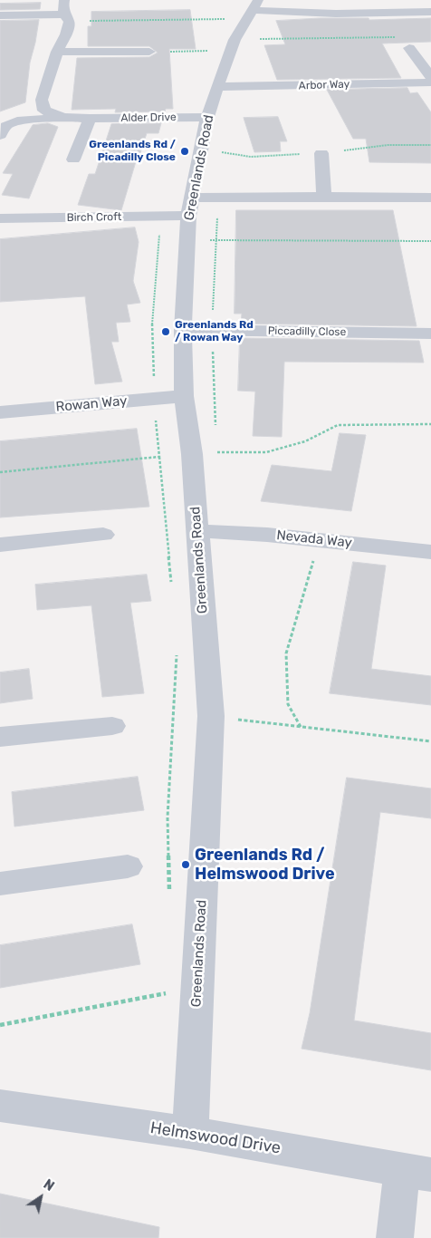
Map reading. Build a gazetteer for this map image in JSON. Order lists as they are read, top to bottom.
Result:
{
  "streets": {
    "street": [
      "Arbor Way",
      "Alder Drive",
      "Greenlands Road",
      "Birch Croft",
      "Piccadilly Close",
      "Rowan Way",
      "Nevada Way",
      "Helmswood Drive"
    ]
  },
  "crossings": [
    ["Arbor Way", "Greenlands Road"],
    ["Alder Drive", "Greenlands Road"],
    ["Greenlands Road", "Birch Croft"],
    ["Greenlands Road", "Piccadilly Close"],
    ["Greenlands Road", "Rowan Way"],
    ["Greenlands Road", "Nevada Way"],
    ["Greenlands Road", "Helmswood Drive"]
  ],
  "places": ["Greenlands Rd / Picadilly Close", "Greenlands Rd / Rowan Way", "Greenlands Rd / Helmswood Drive"],
  "north": "top right"
}
